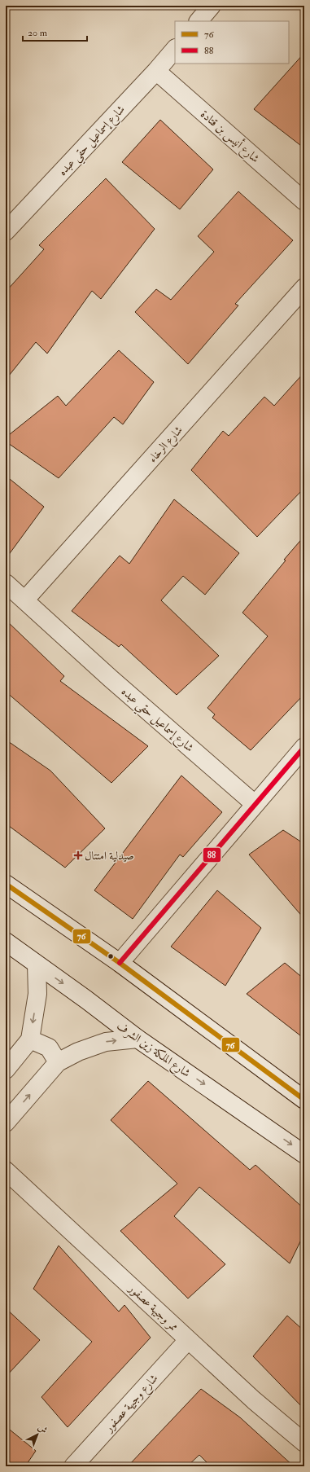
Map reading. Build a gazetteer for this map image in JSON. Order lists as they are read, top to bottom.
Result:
{
  "streets": {
    "street": [
      "شارع أنيس بن قتادة",
      "شارع إسماعيل حقي عبده",
      "شارع الرخاء",
      "شارع الملكة زين الشرف",
      "ممر وجيهة عصفور",
      "شارع وجيهة عصفور"
    ]
  },
  "crossings": [
    ["شارع أنيس بن قتادة", "شارع إسماعيل حقي عبده"],
    ["شارع إسماعيل حقي عبده", "شارع الرخاء"],
    ["ممر وجيهة عصفور", "شارع وجيهة عصفور"]
  ],
  "places": {
    "health": ["صيدلية امتتال"]
  },
  "lines": ["transit line 88", "transit line 76"],
  "legend": ["76", "88"],
  "scale_bar": "20 m",
  "north": "top right"
}
